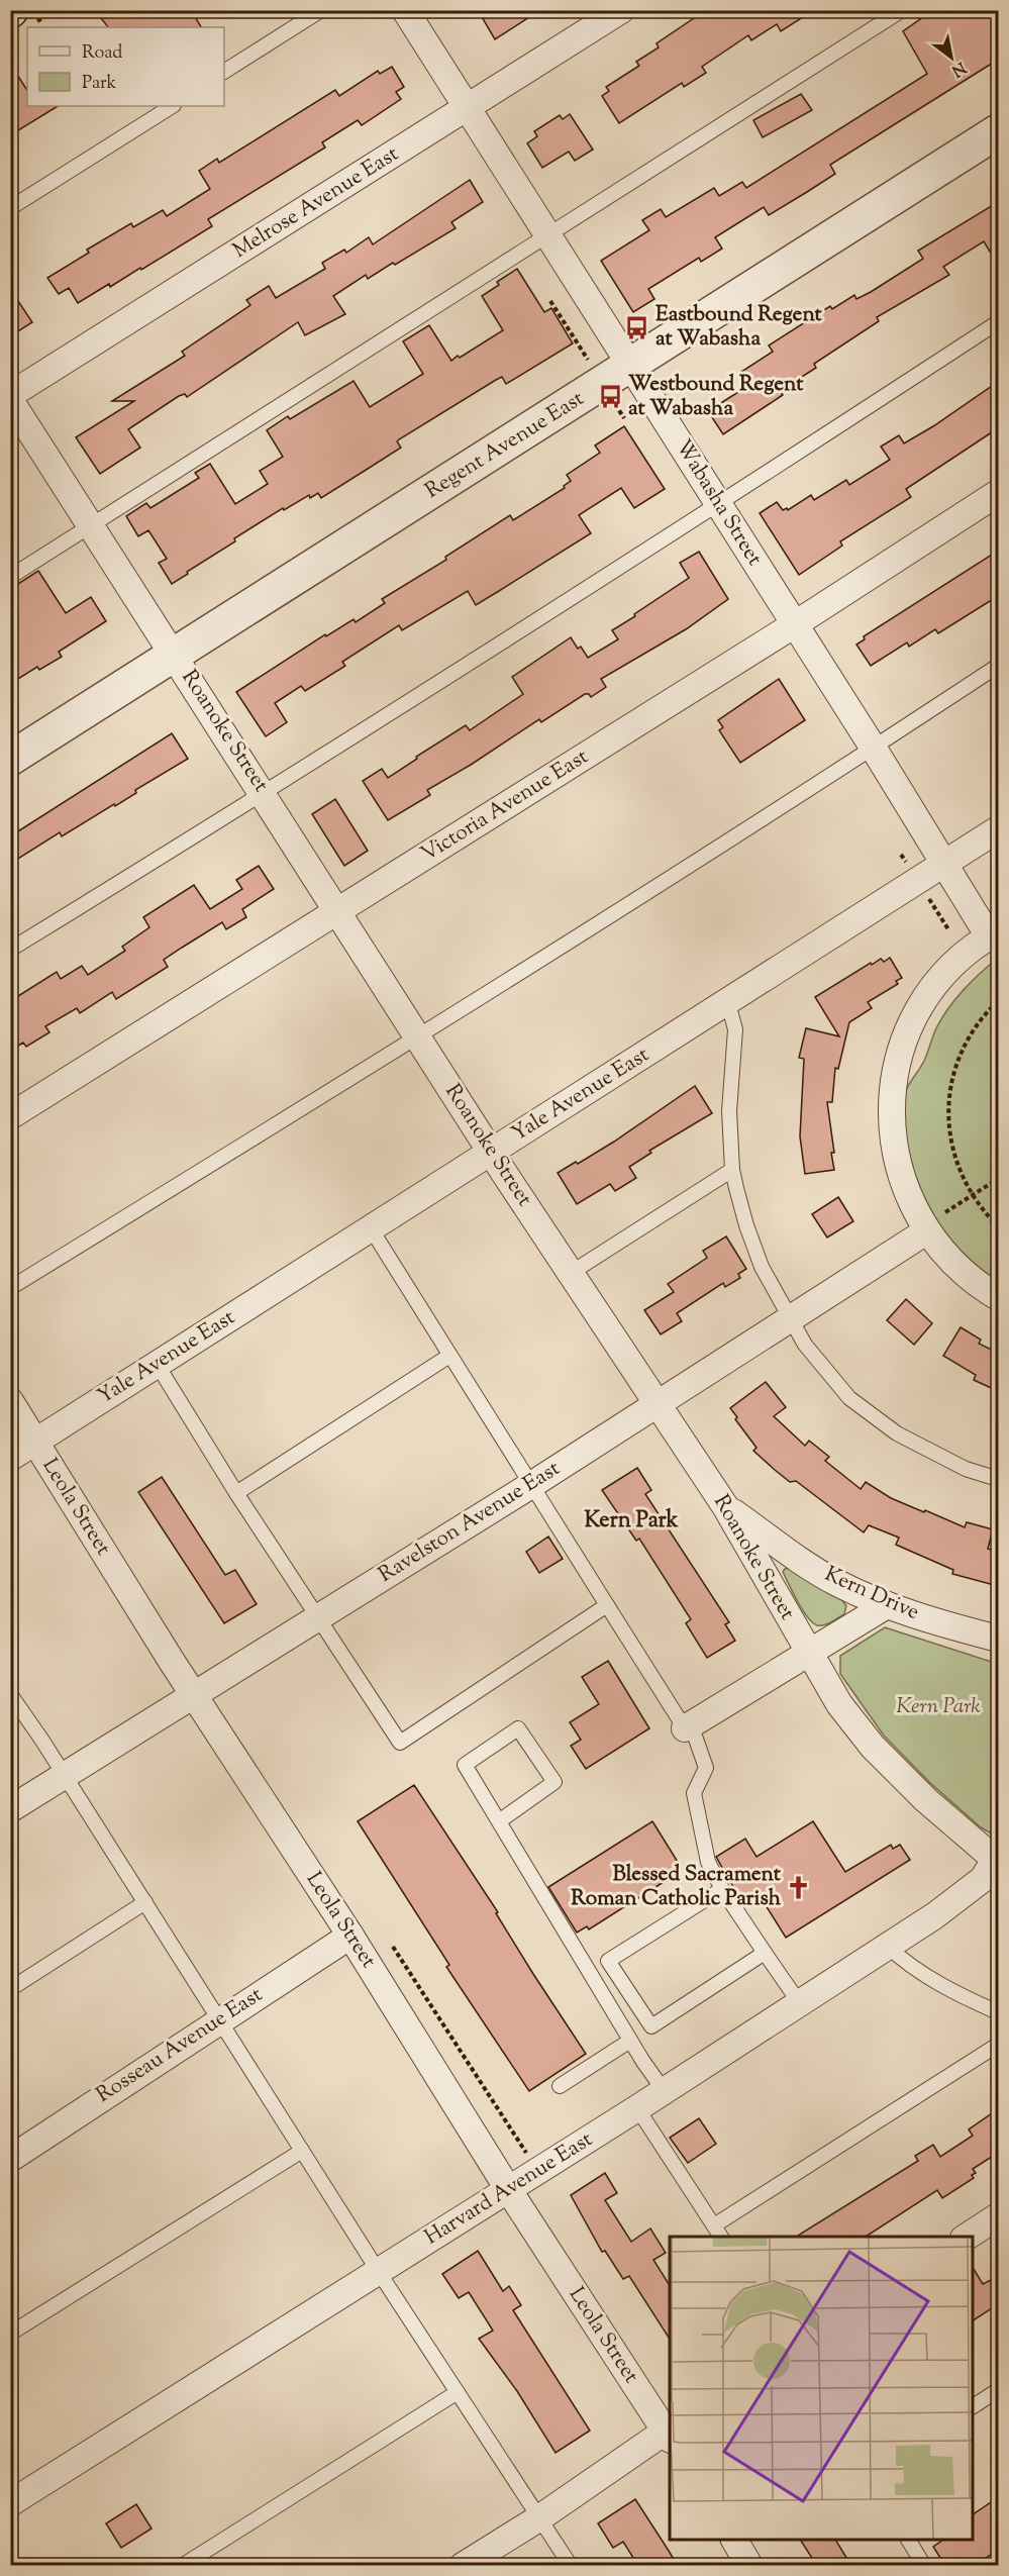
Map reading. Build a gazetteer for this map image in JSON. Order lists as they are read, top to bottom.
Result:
{
  "streets": {
    "street": [
      "Melrose Avenue East",
      "Regent Avenue East",
      "Wabasha Street",
      "Roanoke Street",
      "Victoria Avenue East",
      "Yale Avenue East",
      "Leola Street",
      "Ravelston Avenue East",
      "Kern Drive",
      "Rosseau Avenue East",
      "Harvard Avenue East"
    ]
  },
  "crossings": [
    ["Melrose Avenue East", "Wabasha Street"],
    ["Melrose Avenue East", "Roanoke Street"],
    ["Regent Avenue East", "Wabasha Street"],
    ["Regent Avenue East", "Roanoke Street"],
    ["Wabasha Street", "Victoria Avenue East"],
    ["Wabasha Street", "Yale Avenue East"],
    ["Roanoke Street", "Victoria Avenue East"],
    ["Roanoke Street", "Yale Avenue East"],
    ["Roanoke Street", "Ravelston Avenue East"],
    ["Roanoke Street", "Kern Drive"],
    ["Roanoke Street", "Harvard Avenue East"],
    ["Yale Avenue East", "Leola Street"],
    ["Leola Street", "Ravelston Avenue East"],
    ["Leola Street", "Rosseau Avenue East"],
    ["Leola Street", "Harvard Avenue East"]
  ],
  "districts": ["Kern Park"],
  "parks": ["Kern Park"],
  "places": {
    "bus stop": ["Eastbound Regent at Wabasha", "Westbound Regent at Wabasha"],
    "church": ["Blessed Sacrament Roman Catholic Parish"]
  },
  "legend": ["Road", "Park"],
  "north": "bottom right"
}
